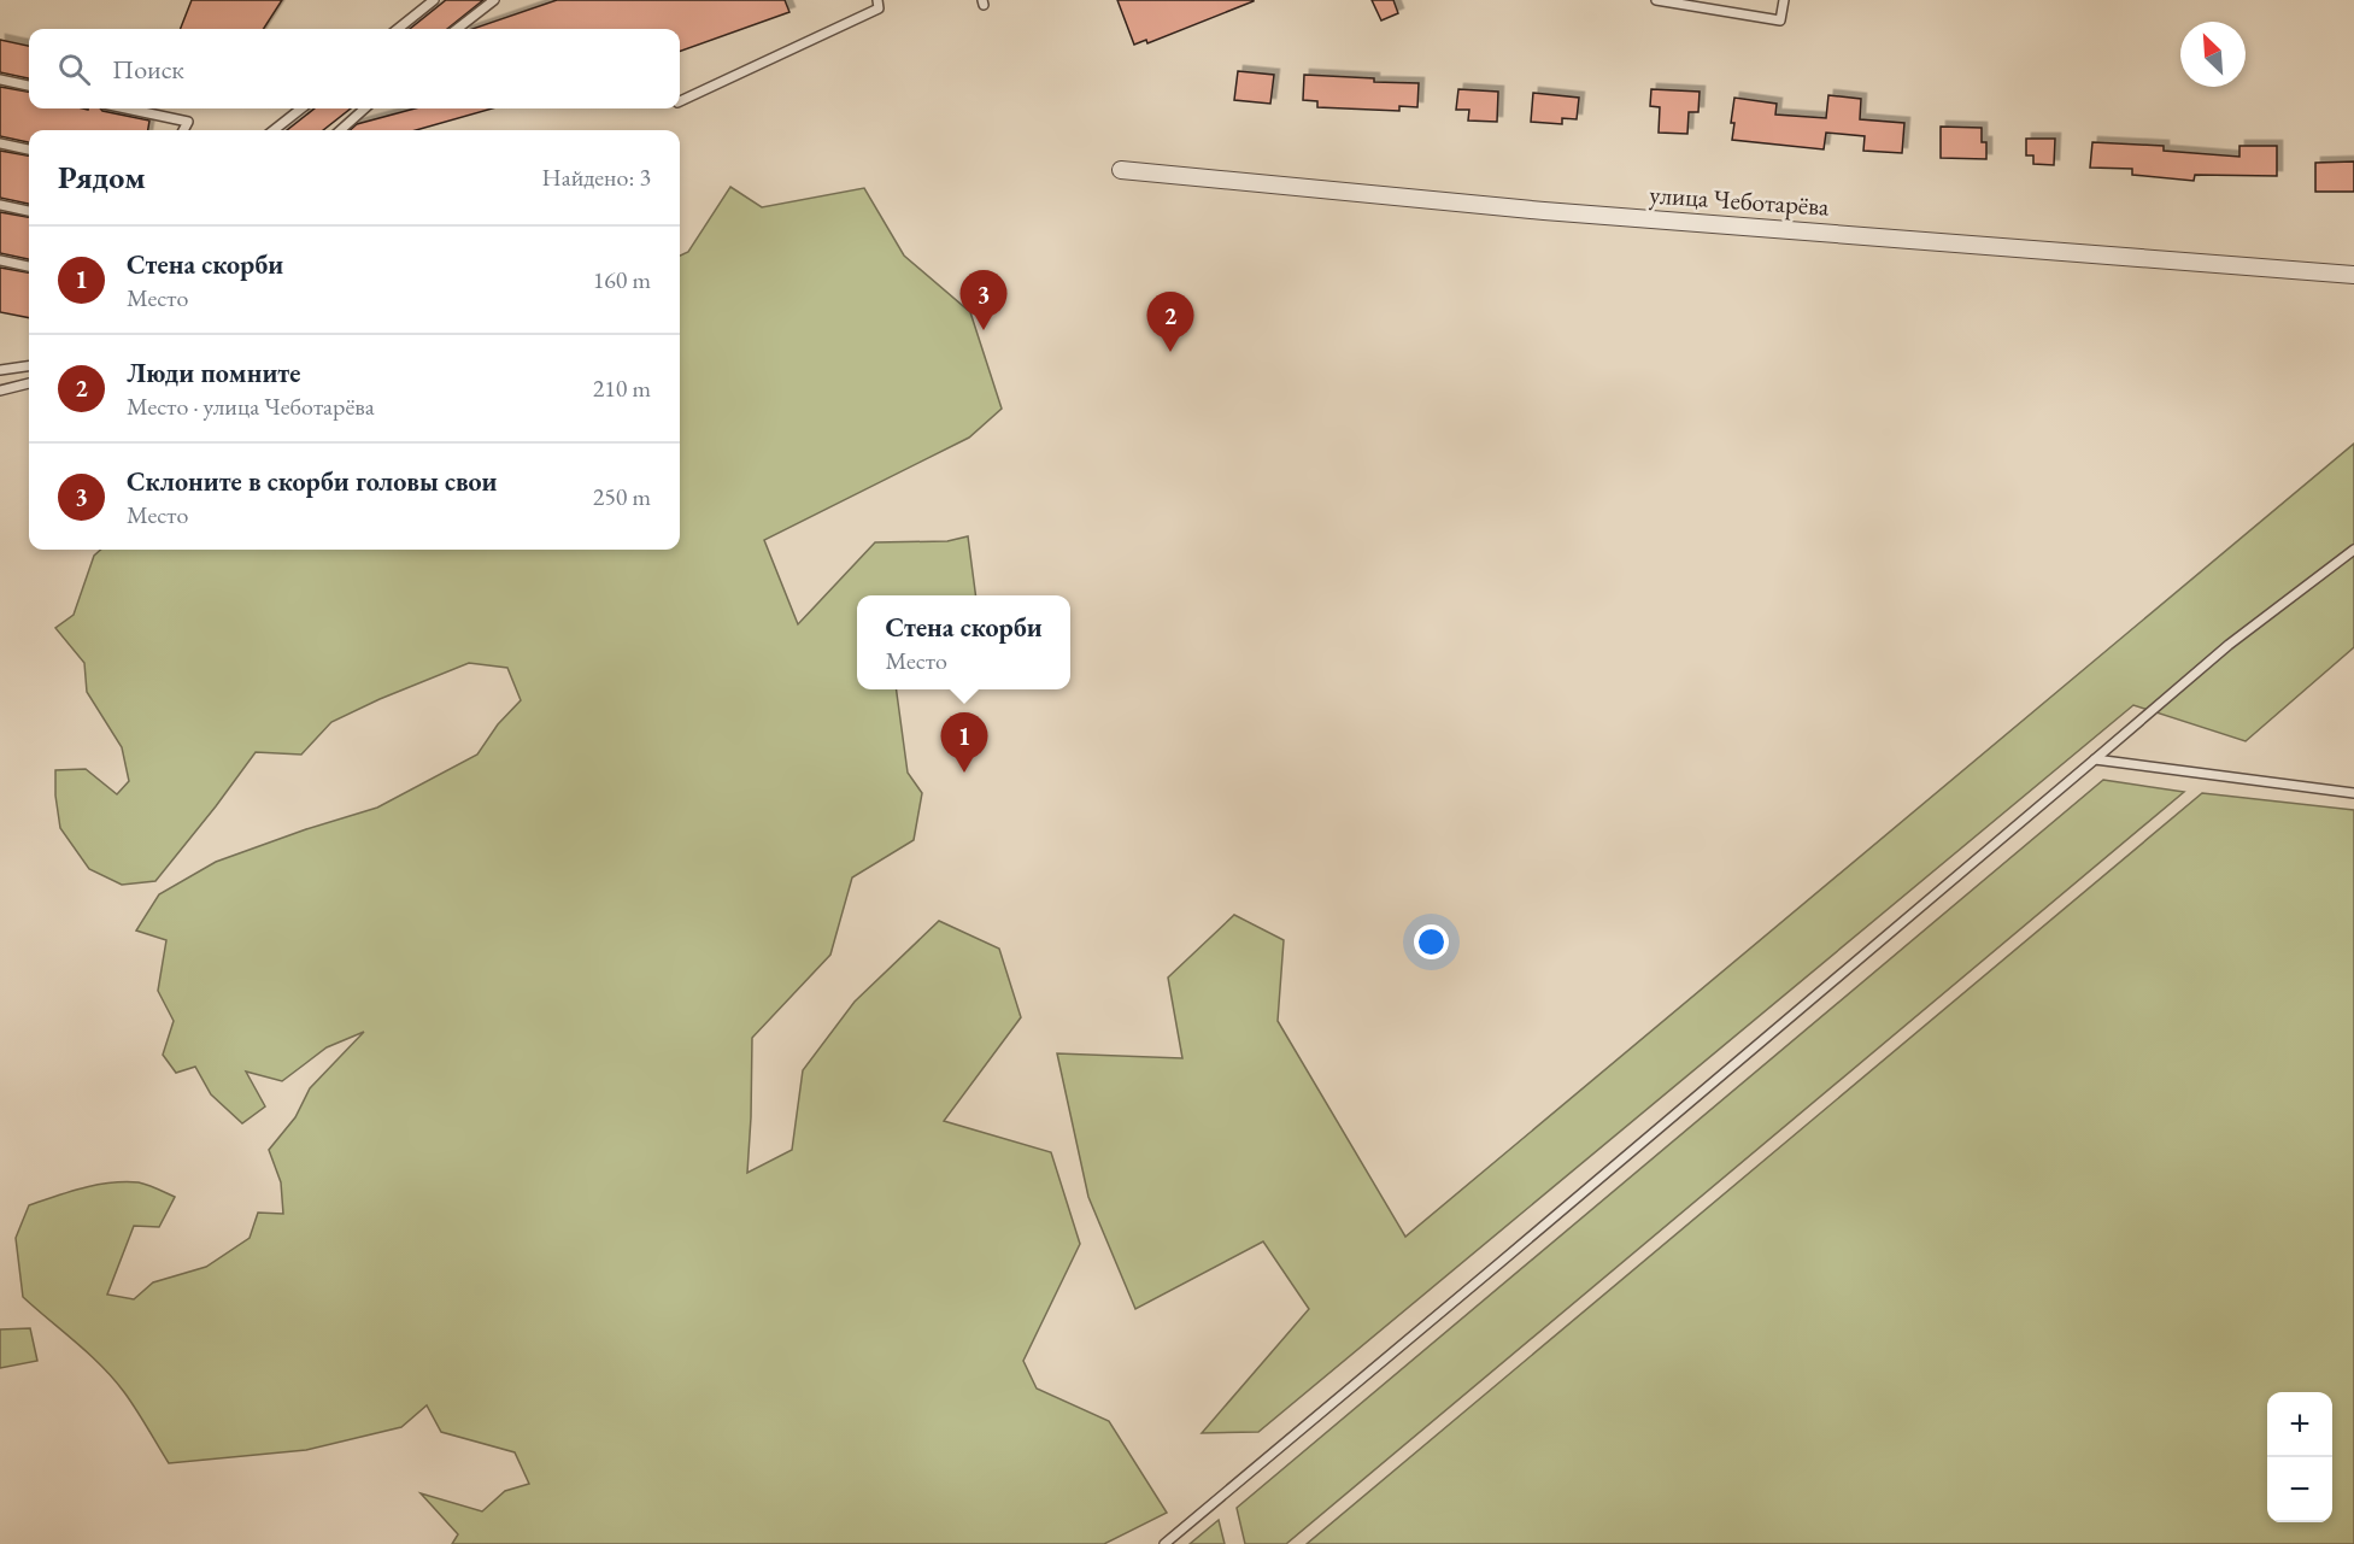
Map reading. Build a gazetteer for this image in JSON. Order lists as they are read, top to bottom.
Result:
{
  "streets": {
    "street": ["улица Чеботарёва"]
  },
  "north": "top left",
  "page": {
    "search": "Поиск",
    "heading": ["Рядом", "Найдено: 3"],
    "list": [
      {
        "mark": "1",
        "name": "Стена скорби",
        "note": "Место",
        "value": "160 m"
      },
      {
        "mark": "2",
        "name": "Люди помните",
        "note": "Место · улица Чеботарёва",
        "value": "210 m"
      },
      {
        "mark": "3",
        "name": "Склоните в скорби головы свои",
        "note": "Место",
        "value": "250 m"
      }
    ],
    "pins": ["3", "2", "1"],
    "popup": ["Стена скорби", "Место"],
    "map_buttons": ["+", "−"]
  }
}
